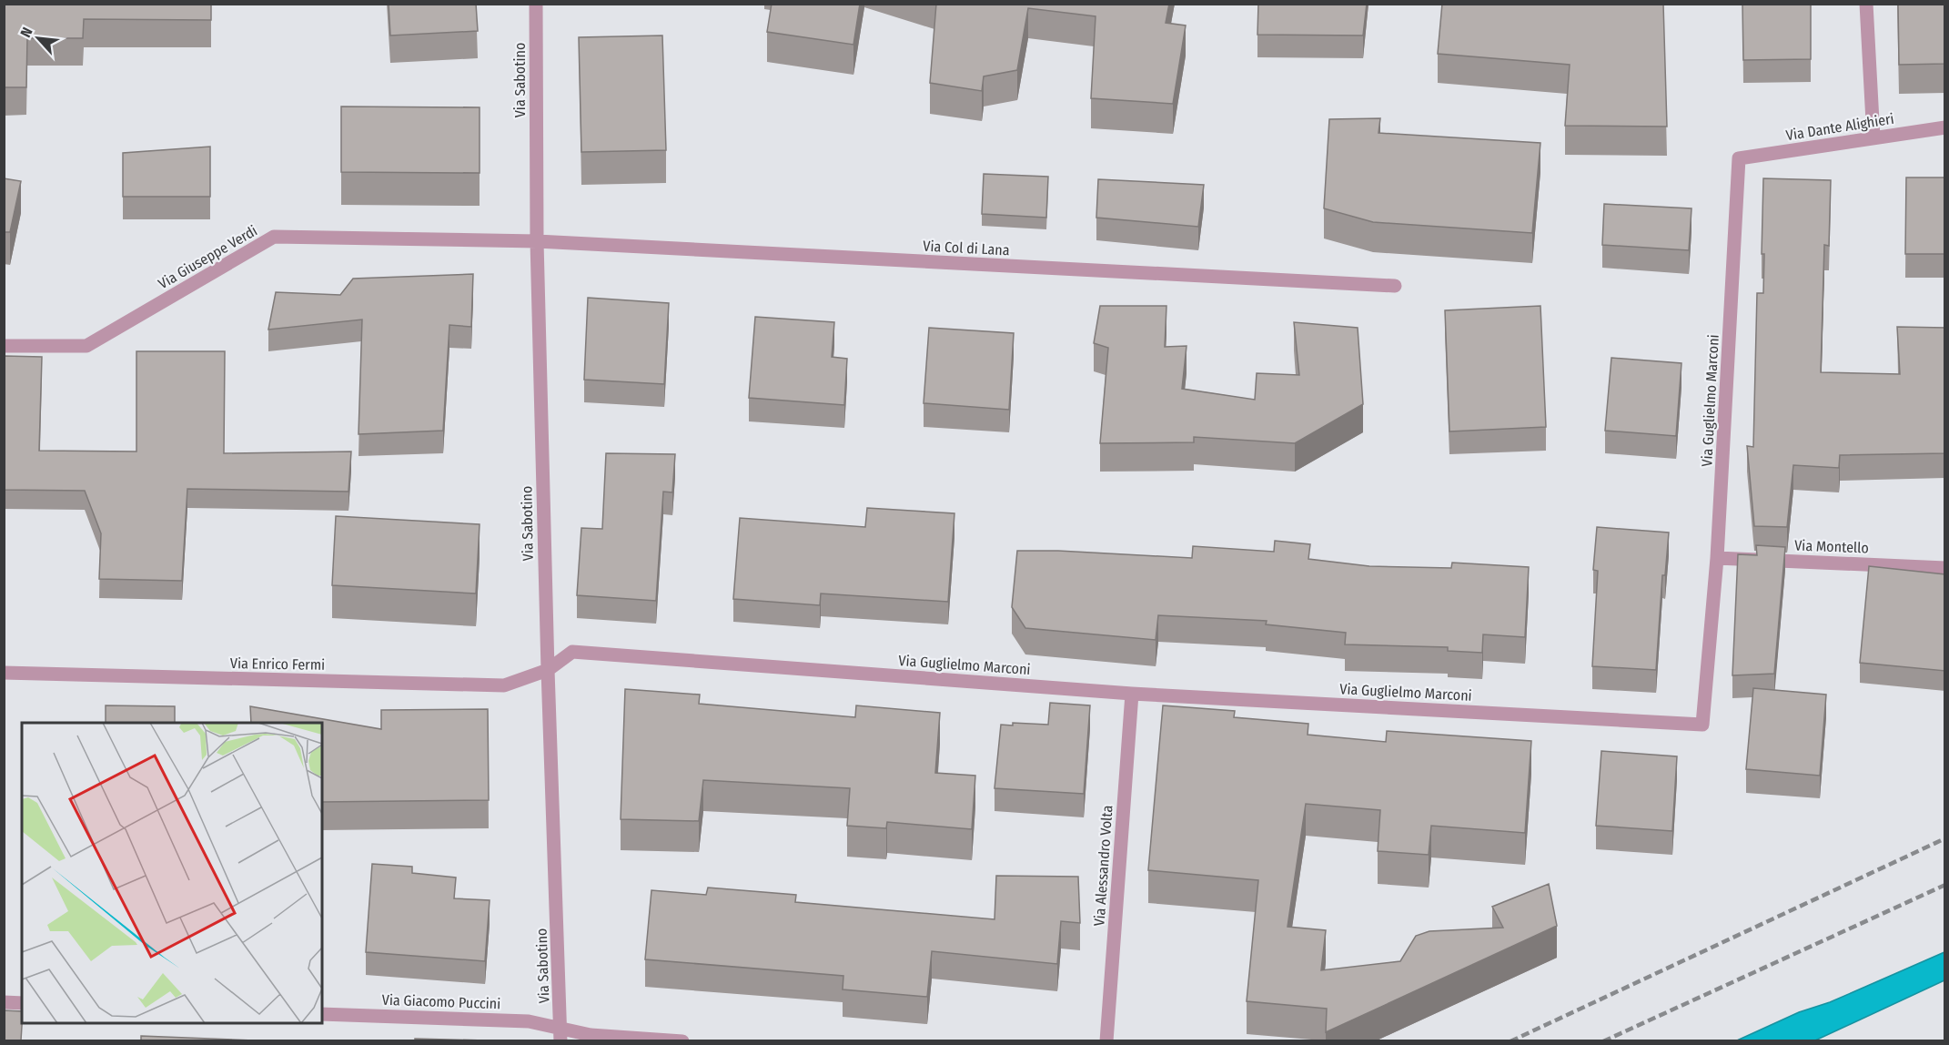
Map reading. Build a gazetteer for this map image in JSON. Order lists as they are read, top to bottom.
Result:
{
  "streets": {
    "street": [
      "Via Sabotino",
      "Via Dante Alighieri",
      "Via Col di Lana",
      "Via Giuseppe Verdi",
      "Via Guglielmo Marconi",
      "Via Montello",
      "Via Enrico Fermi",
      "Via Alessandro Volta",
      "Via Giacomo Puccini"
    ]
  },
  "crossings": [
    ["Via Sabotino", "Via Col di Lana"],
    ["Via Sabotino", "Via Giuseppe Verdi"],
    ["Via Sabotino", "Via Guglielmo Marconi"],
    ["Via Sabotino", "Via Enrico Fermi"],
    ["Via Sabotino", "Via Giacomo Puccini"],
    ["Via Dante Alighieri", "Via Guglielmo Marconi"],
    ["Via Col di Lana", "Via Giuseppe Verdi"],
    ["Via Guglielmo Marconi", "Via Montello"],
    ["Via Guglielmo Marconi", "Via Enrico Fermi"],
    ["Via Guglielmo Marconi", "Via Alessandro Volta"]
  ],
  "north": "top left"
}
